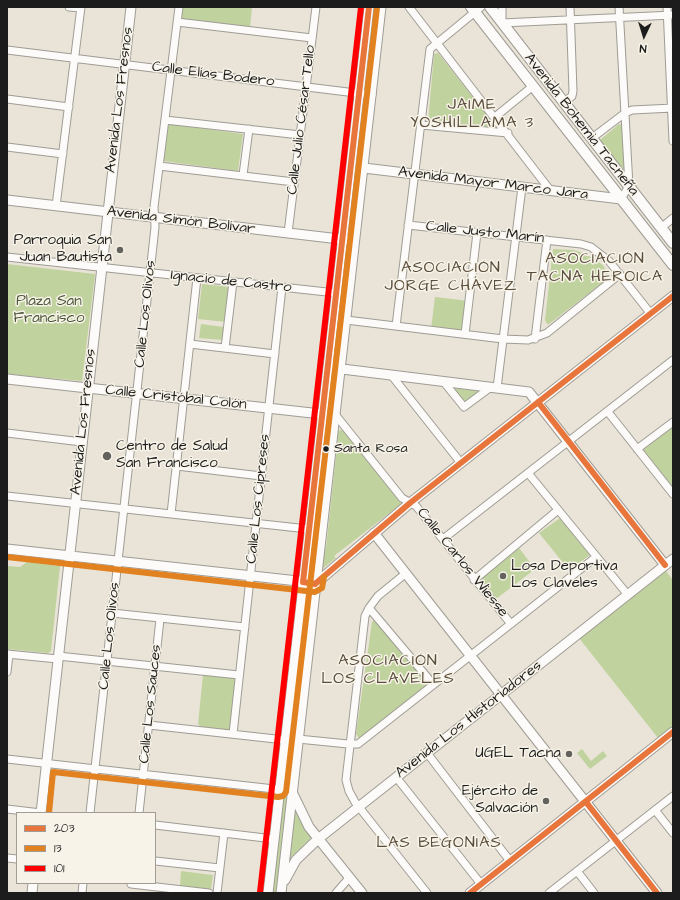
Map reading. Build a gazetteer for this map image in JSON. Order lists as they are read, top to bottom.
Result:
{
  "streets": {
    "main road": ["Avenida Bohemia Tacneña"],
    "street": [
      "Calle Elías Bodero",
      "Avenida Los Fresnos",
      "Calle Julio César Tello",
      "Avenida Mayor Marco Jara",
      "Avenida Simón Bolívar",
      "Calle Justo Marín",
      "Ignacio de Castro",
      "Calle Los Olivos",
      "Calle Cristóbal Colón",
      "Calle Los Cipreses",
      "Calle Carlos Wiesse",
      "Calle Los Sauces",
      "Avenida Los Historiadores"
    ]
  },
  "crossings": [
    ["Calle Elías Bodero", "Avenida Los Fresnos"],
    ["Calle Elías Bodero", "Calle Julio César Tello"],
    ["Calle Elías Bodero", "Calle Los Olivos"],
    ["Avenida Los Fresnos", "Avenida Simón Bolívar"],
    ["Avenida Los Fresnos", "Ignacio de Castro"],
    ["Avenida Los Fresnos", "Calle Cristóbal Colón"],
    ["Calle Julio César Tello", "Avenida Simón Bolívar"],
    ["Avenida Bohemia Tacneña", "Avenida Mayor Marco Jara"],
    ["Avenida Simón Bolívar", "Calle Los Olivos"],
    ["Ignacio de Castro", "Calle Los Olivos"],
    ["Ignacio de Castro", "Calle Los Cipreses"],
    ["Calle Los Olivos", "Calle Cristóbal Colón"],
    ["Calle Cristóbal Colón", "Calle Los Cipreses"]
  ],
  "districts": [
    "JAIME YOSHILLAMA 3",
    "ASOCIACIÓN TACNA HEROICA",
    "ASOCIACIÓN JORGE CHÁVEZ",
    "ASOCIACIÓN LOS CLAVELES",
    "LAS BEGONIAS"
  ],
  "parks": ["Plaza San Francisco"],
  "places": [
    "Parroquia San Juan Bautista",
    "Santa Rosa",
    "Centro de Salud San Francisco",
    "Losa Deportiva Los Claveles",
    "UGEL Tacna",
    "Ejército de Salvación"
  ],
  "lines": ["transit line 203", "transit line 101", "transit line 13"],
  "legend": ["203", "13", "101"],
  "north": "bottom"
}
